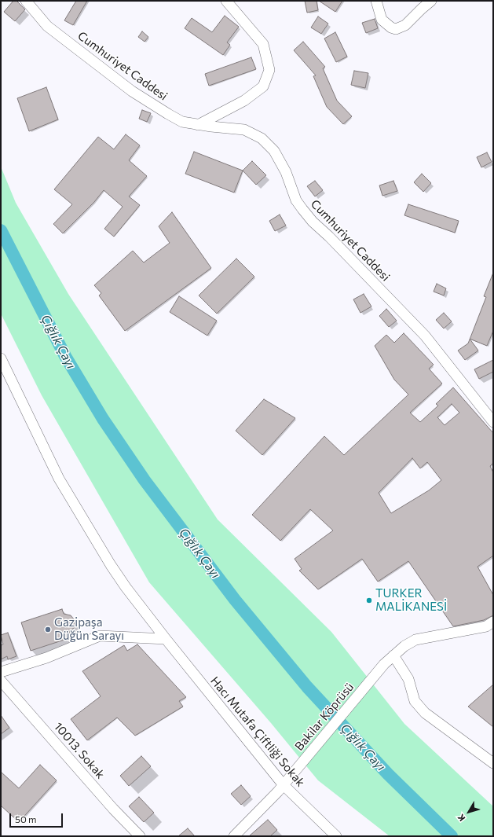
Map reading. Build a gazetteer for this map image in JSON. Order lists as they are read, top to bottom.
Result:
{
  "streets": {
    "street": [
      "Cumhuriyet Caddesi",
      "Bakilar Köprüsü",
      "Hacı Mutafa Çiftliği Sokak",
      "10013. Sokak"
    ]
  },
  "crossings": [
    ["Bakilar Köprüsü", "Hacı Mutafa Çiftliği Sokak"]
  ],
  "water": ["Çığlık Çayı"],
  "places": ["TURKER MALİKANESİ", "Gazipaşa Düğün Sarayı"],
  "scale_bar": "50 m",
  "north": "bottom left"
}
